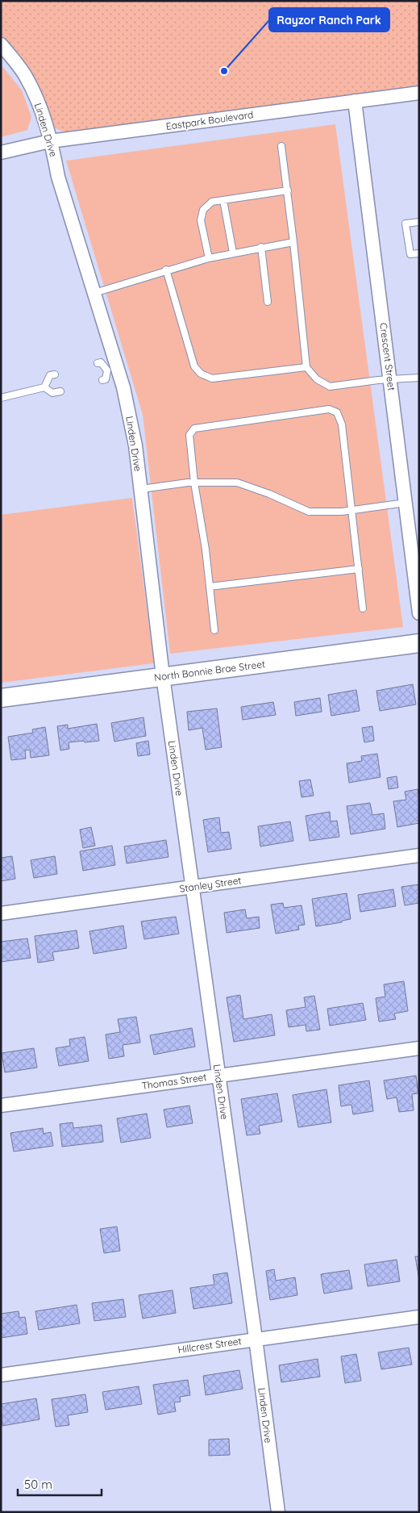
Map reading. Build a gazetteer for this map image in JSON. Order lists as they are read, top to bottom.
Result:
{
  "streets": {
    "main road": ["North Bonnie Brae Street"],
    "street": [
      "Eastpark Boulevard",
      "Linden Drive",
      "Crescent Street",
      "Stanley Street",
      "Thomas Street",
      "Hillcrest Street"
    ]
  },
  "crossings": [
    ["Eastpark Boulevard", "Linden Drive"],
    ["Eastpark Boulevard", "Crescent Street"],
    ["Linden Drive", "North Bonnie Brae Street"],
    ["Linden Drive", "Stanley Street"],
    ["Linden Drive", "Thomas Street"],
    ["Linden Drive", "Hillcrest Street"]
  ],
  "places": ["Rayzor Ranch Park"],
  "scale_bar": "50 m"
}
